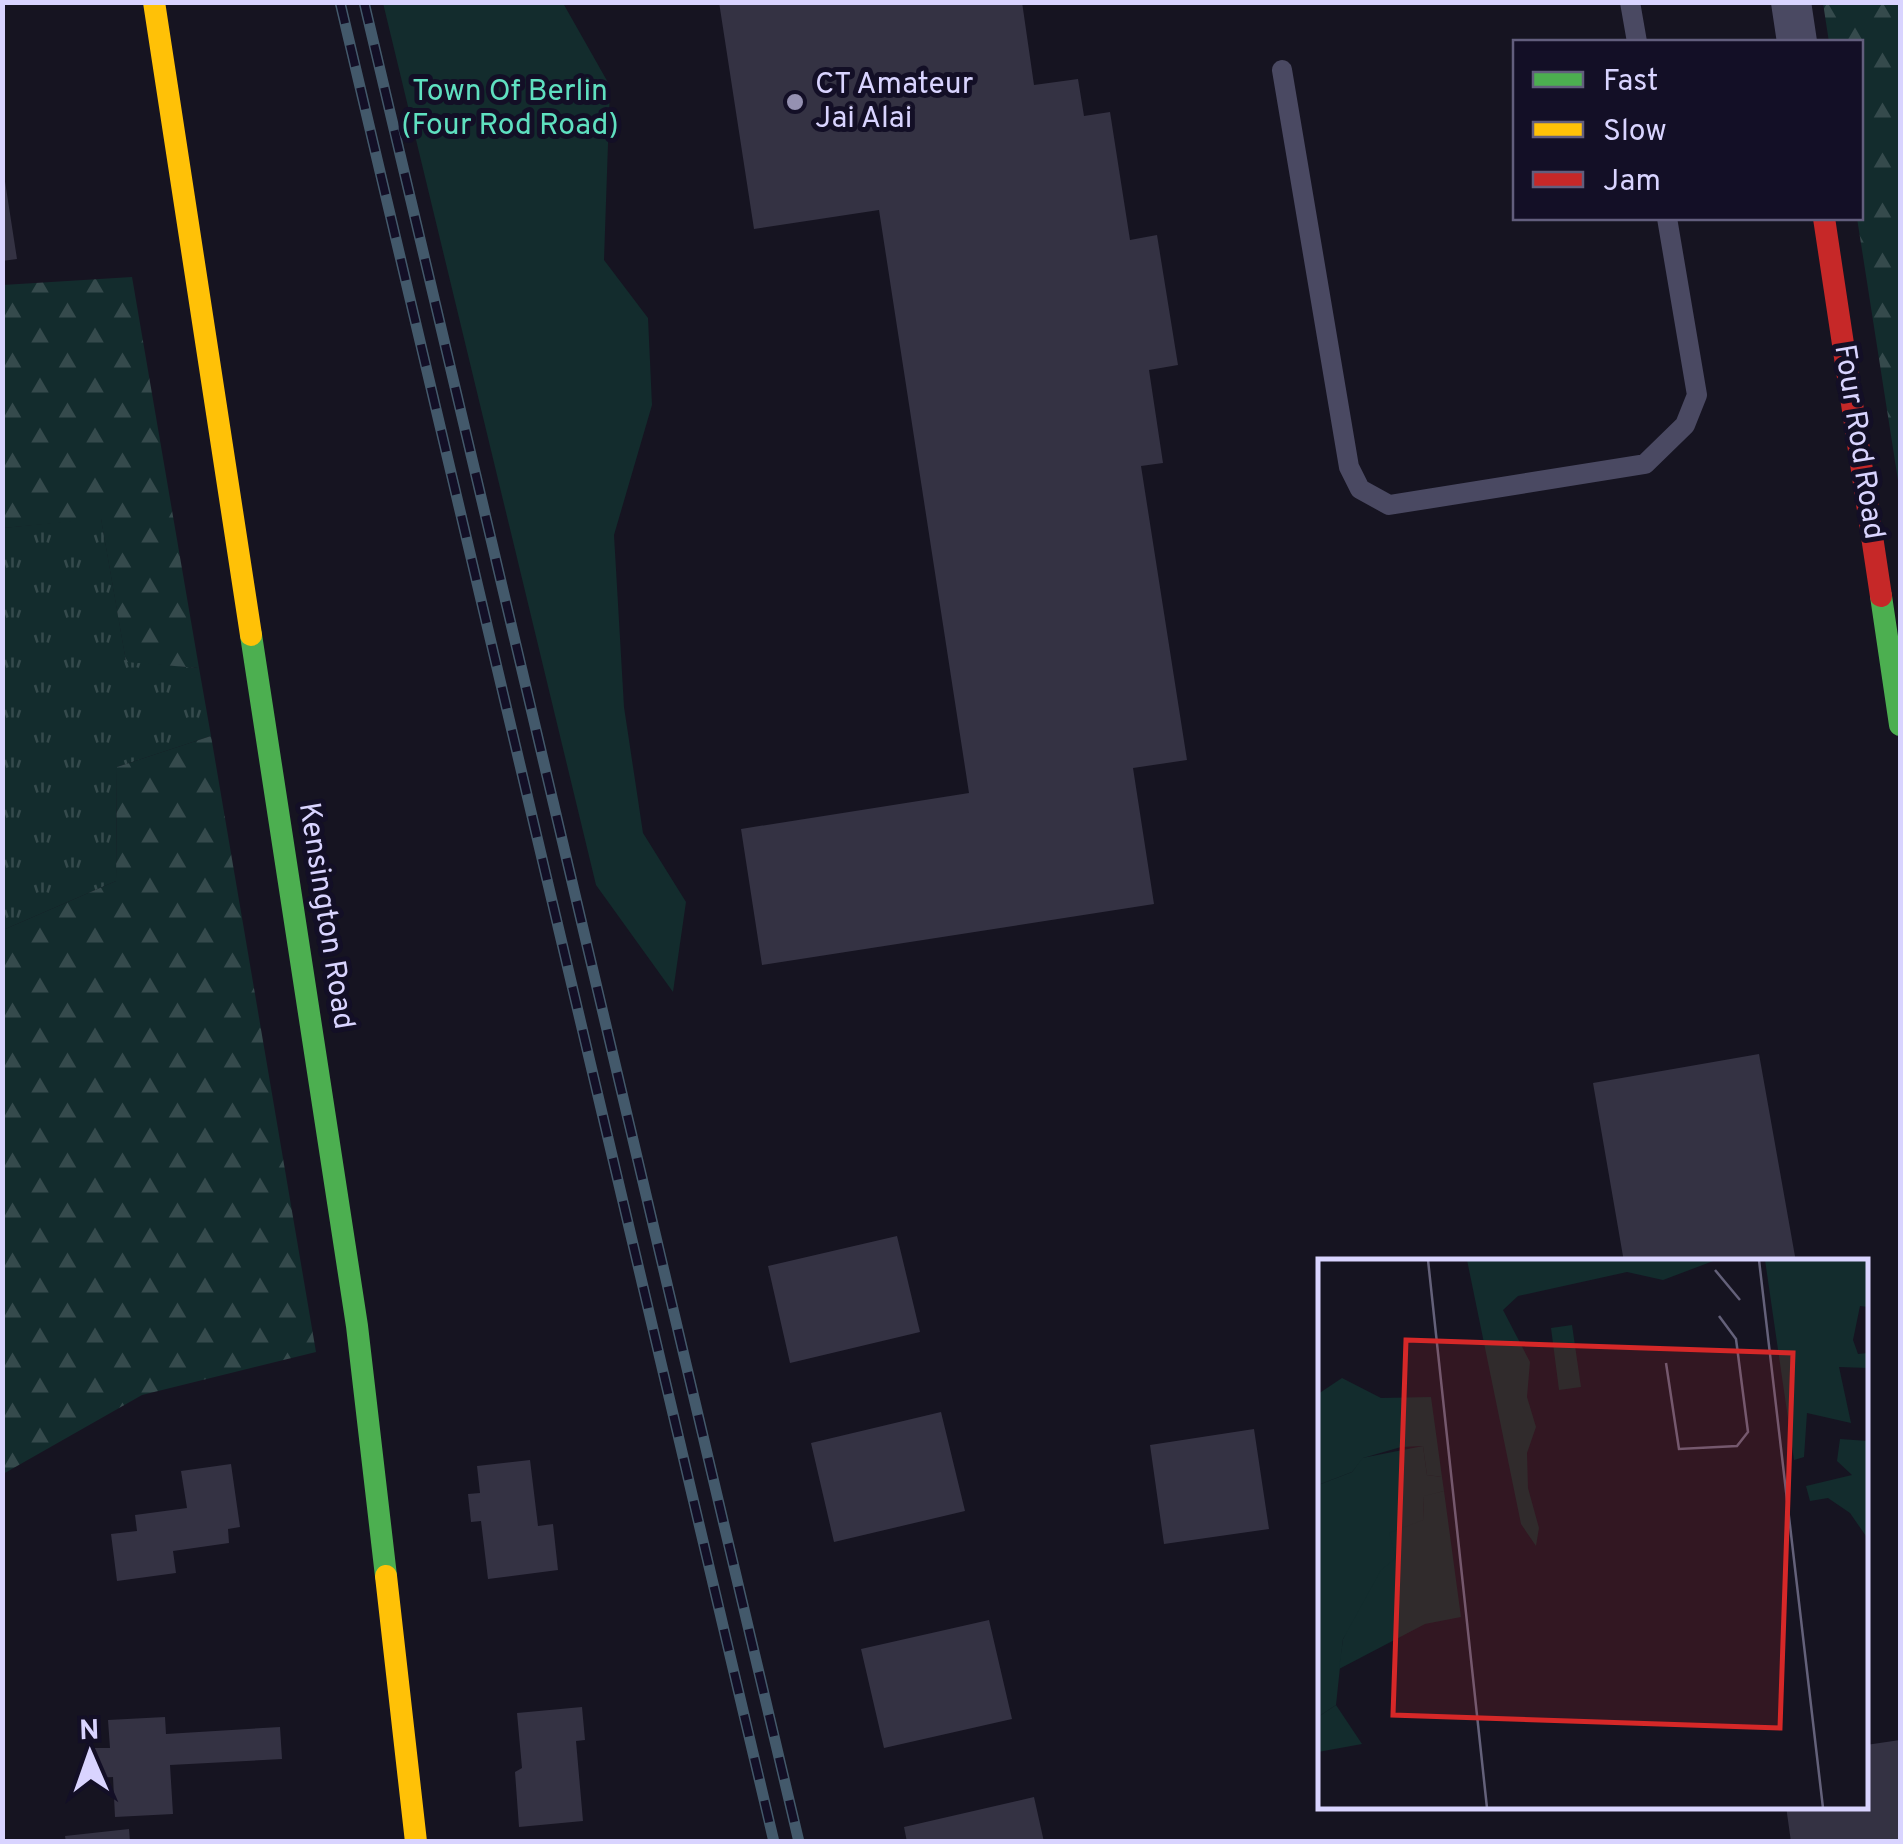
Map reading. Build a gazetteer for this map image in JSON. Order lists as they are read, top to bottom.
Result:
{
  "streets": {
    "street": ["Four Rod Road", "Kensington Road"]
  },
  "parks": ["Town Of Berlin (Four Rod Road)"],
  "places": ["CT Amateur Jai Alai"],
  "legend": ["Fast", "Slow", "Jam"],
  "north": "top"
}
